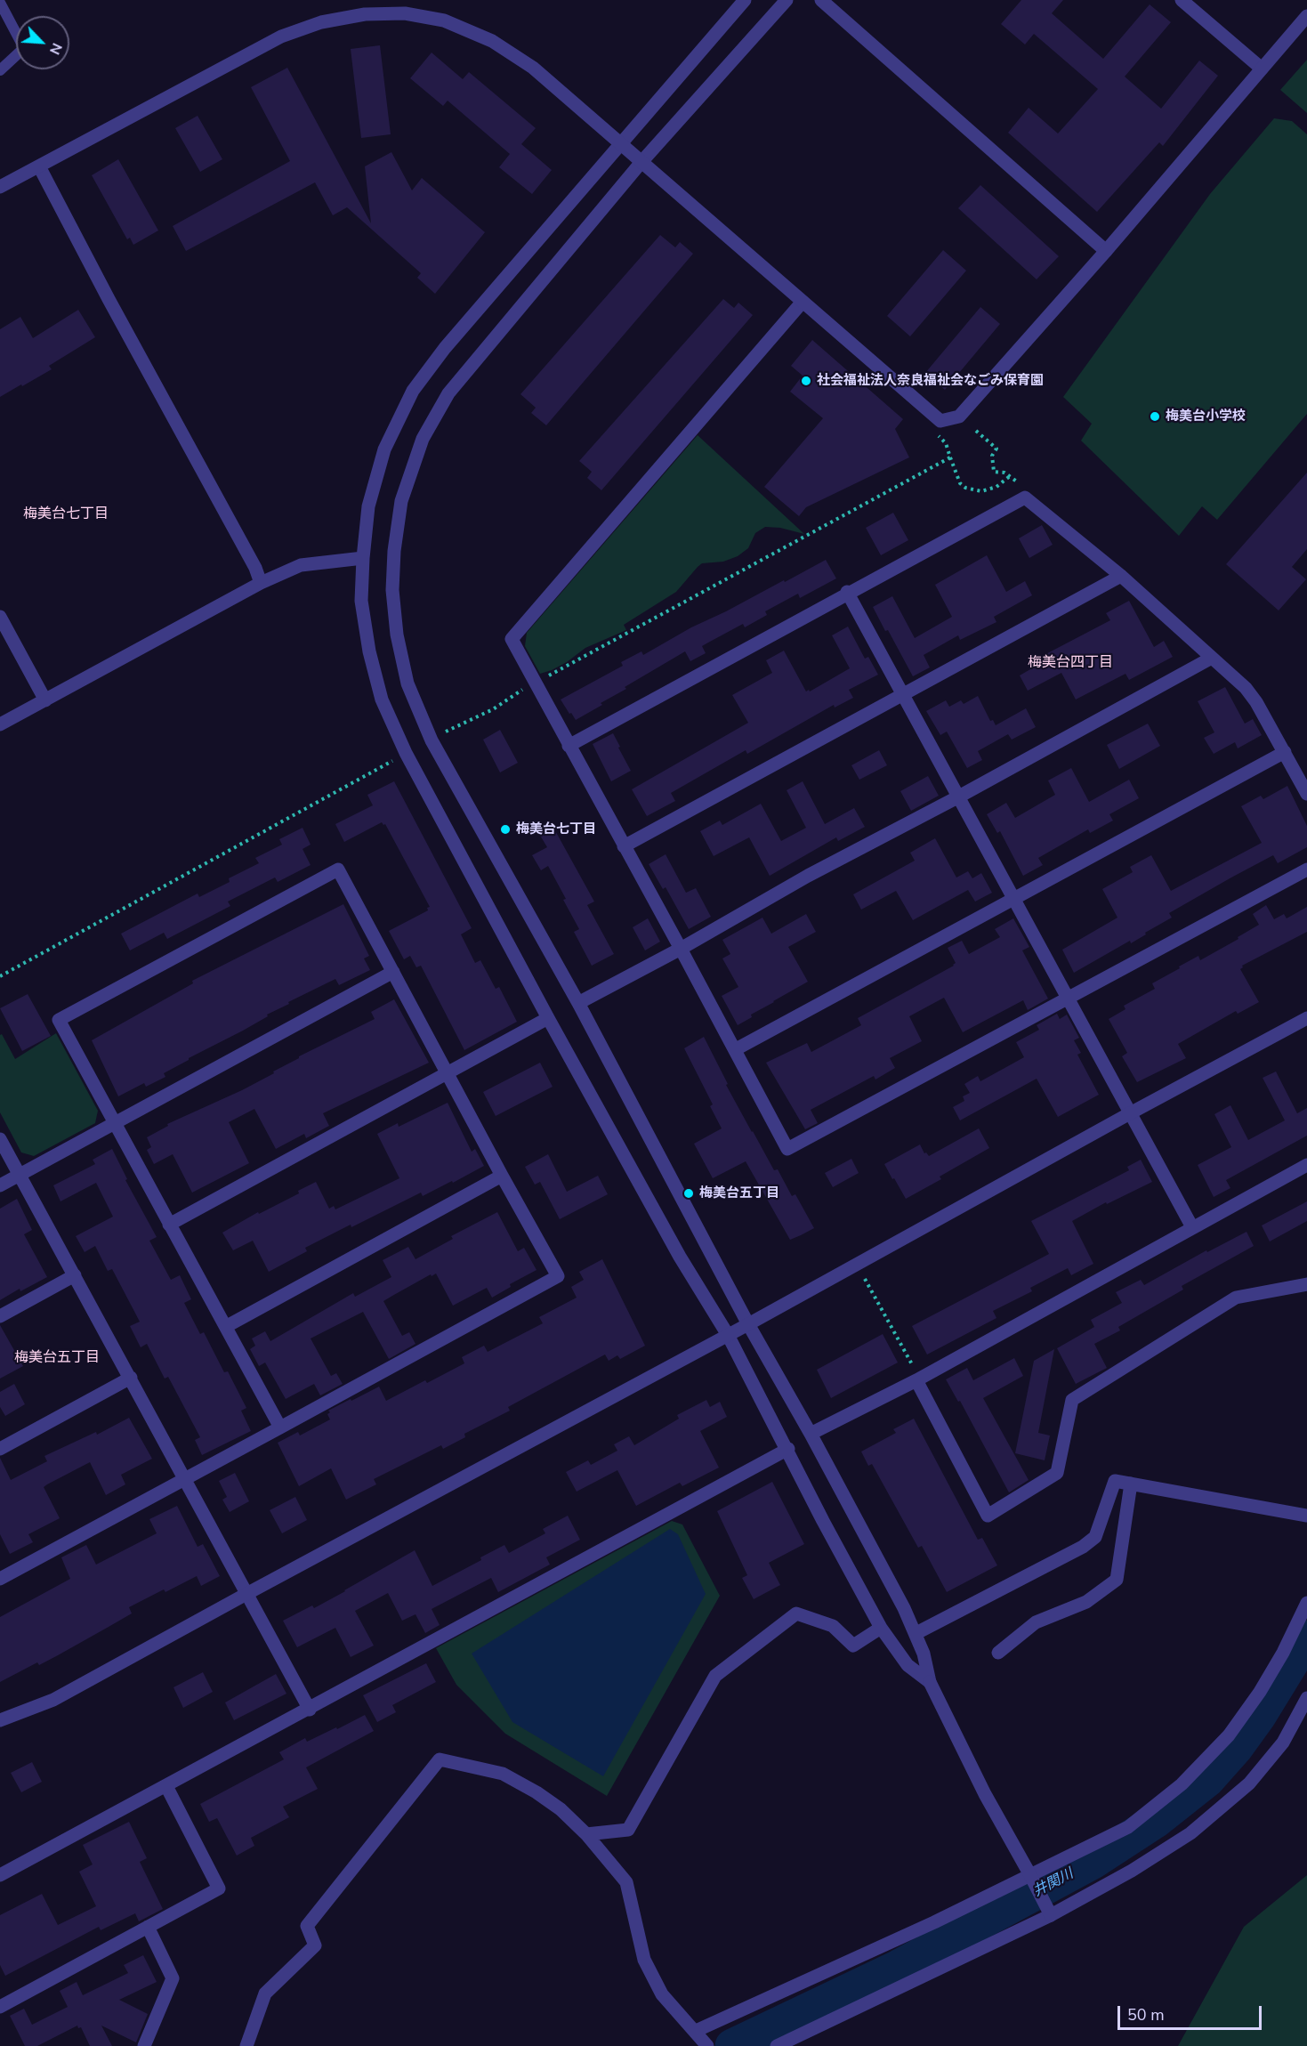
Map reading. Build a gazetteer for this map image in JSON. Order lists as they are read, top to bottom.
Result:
{
  "districts": ["梅美台七丁目", "梅美台四丁目", "梅美台五丁目"],
  "water": ["井関川"],
  "places": [
    "社会福祉法人奈良福祉会なごみ保育園",
    "梅美台小学校",
    "梅美台七丁目",
    "梅美台五丁目"
  ],
  "scale_bar": "50 m",
  "north": "bottom right"
}
